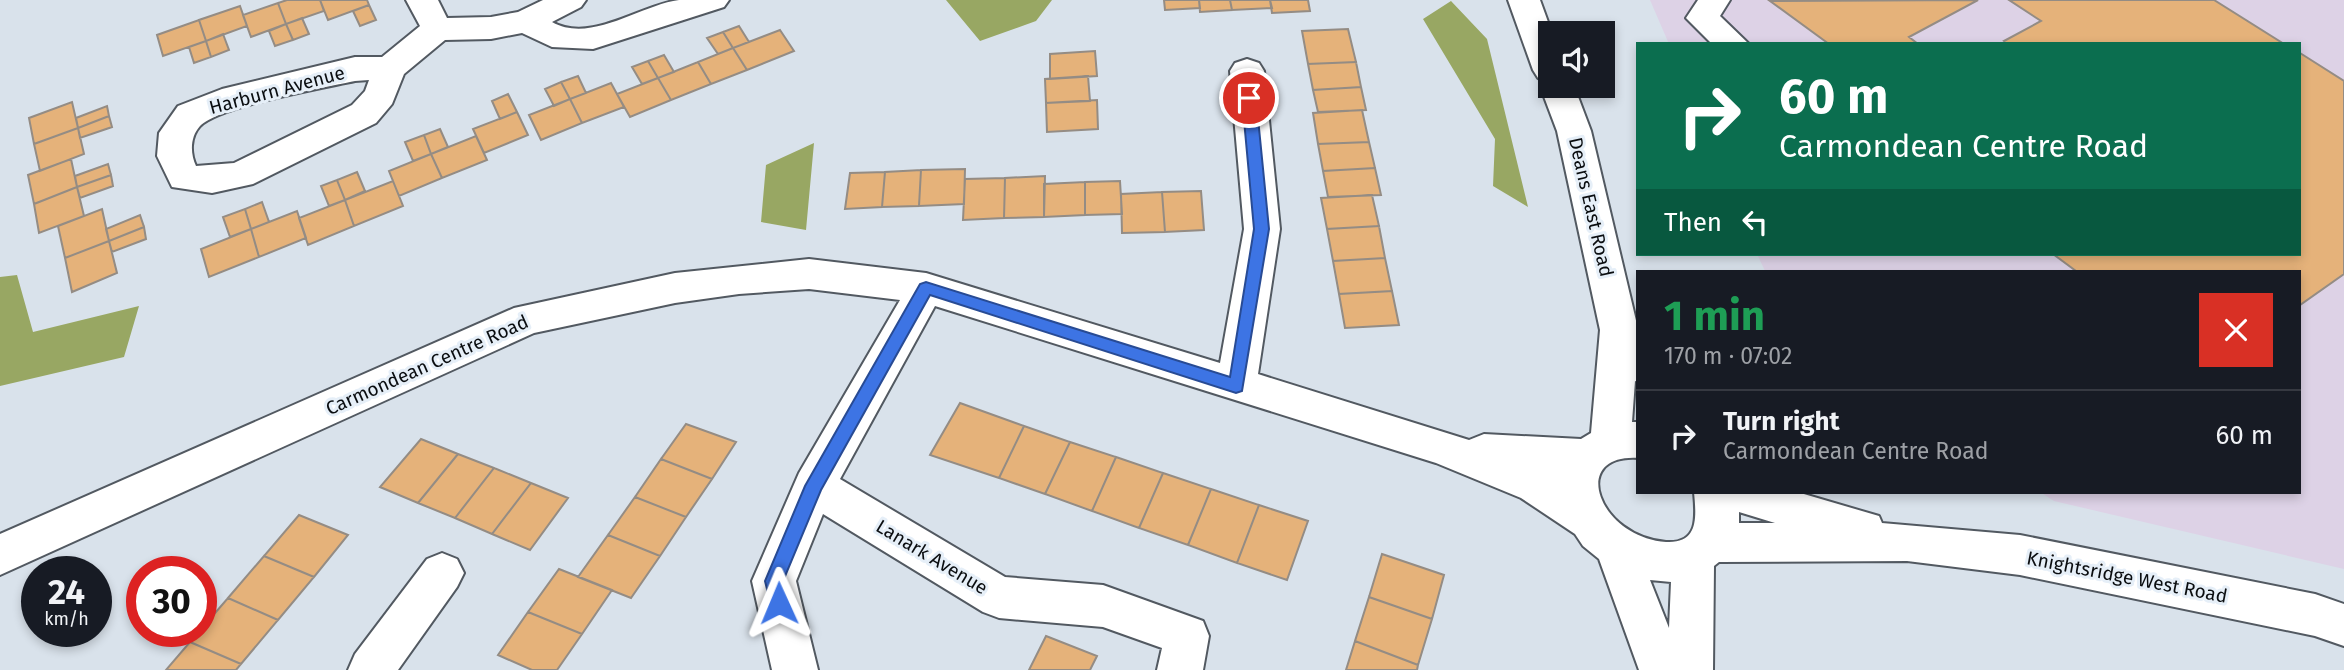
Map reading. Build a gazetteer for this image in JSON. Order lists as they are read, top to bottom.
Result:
{
  "streets": {
    "street": [
      "Harburn Avenue",
      "Deans East Road",
      "Carmondean Centre Road",
      "Lanark Avenue",
      "Knightsridge West Road"
    ]
  },
  "crossings": [
    ["Deans East Road", "Carmondean Centre Road"],
    ["Carmondean Centre Road", "Knightsridge West Road"]
  ],
  "page": {
    "turn": ["60 m", "Carmondean Centre Road"],
    "then": "Then",
    "heading": ["1 min", "170 m · 07:02"],
    "list": [
      {
        "name": "Turn right",
        "note": "Carmondean Centre Road",
        "value": "60 m"
      }
    ],
    "speed": "24 km/h",
    "limit": "30"
  }
}
